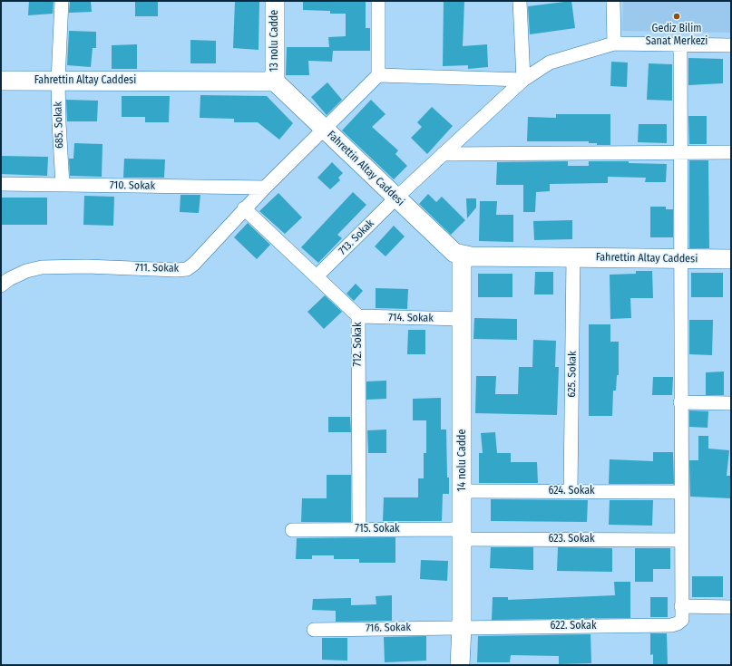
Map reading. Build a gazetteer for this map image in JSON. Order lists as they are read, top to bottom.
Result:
{
  "streets": {
    "street": [
      "13 nolu Cadde",
      "Fahrettin Altay Caddesi",
      "685. Sokak",
      "710. Sokak",
      "713. Sokak",
      "711. Sokak",
      "714. Sokak",
      "712. Sokak",
      "625. Sokak",
      "14 nolu Cadde",
      "624. Sokak",
      "715. Sokak",
      "623. Sokak",
      "622. Sokak",
      "716. Sokak"
    ]
  },
  "crossings": [
    ["13 nolu Cadde", "Fahrettin Altay Caddesi"],
    ["Fahrettin Altay Caddesi", "685. Sokak"],
    ["Fahrettin Altay Caddesi", "713. Sokak"],
    ["Fahrettin Altay Caddesi", "711. Sokak"],
    ["Fahrettin Altay Caddesi", "625. Sokak"],
    ["Fahrettin Altay Caddesi", "14 nolu Cadde"],
    ["685. Sokak", "710. Sokak"],
    ["710. Sokak", "711. Sokak"],
    ["713. Sokak", "712. Sokak"],
    ["711. Sokak", "712. Sokak"],
    ["714. Sokak", "712. Sokak"],
    ["714. Sokak", "14 nolu Cadde"],
    ["712. Sokak", "715. Sokak"],
    ["625. Sokak", "624. Sokak"],
    ["14 nolu Cadde", "624. Sokak"],
    ["14 nolu Cadde", "715. Sokak"],
    ["14 nolu Cadde", "623. Sokak"],
    ["14 nolu Cadde", "622. Sokak"],
    ["14 nolu Cadde", "716. Sokak"],
    ["715. Sokak", "623. Sokak"],
    ["622. Sokak", "716. Sokak"]
  ],
  "places": ["Gediz Bilim Sanat Merkezi"]
}
